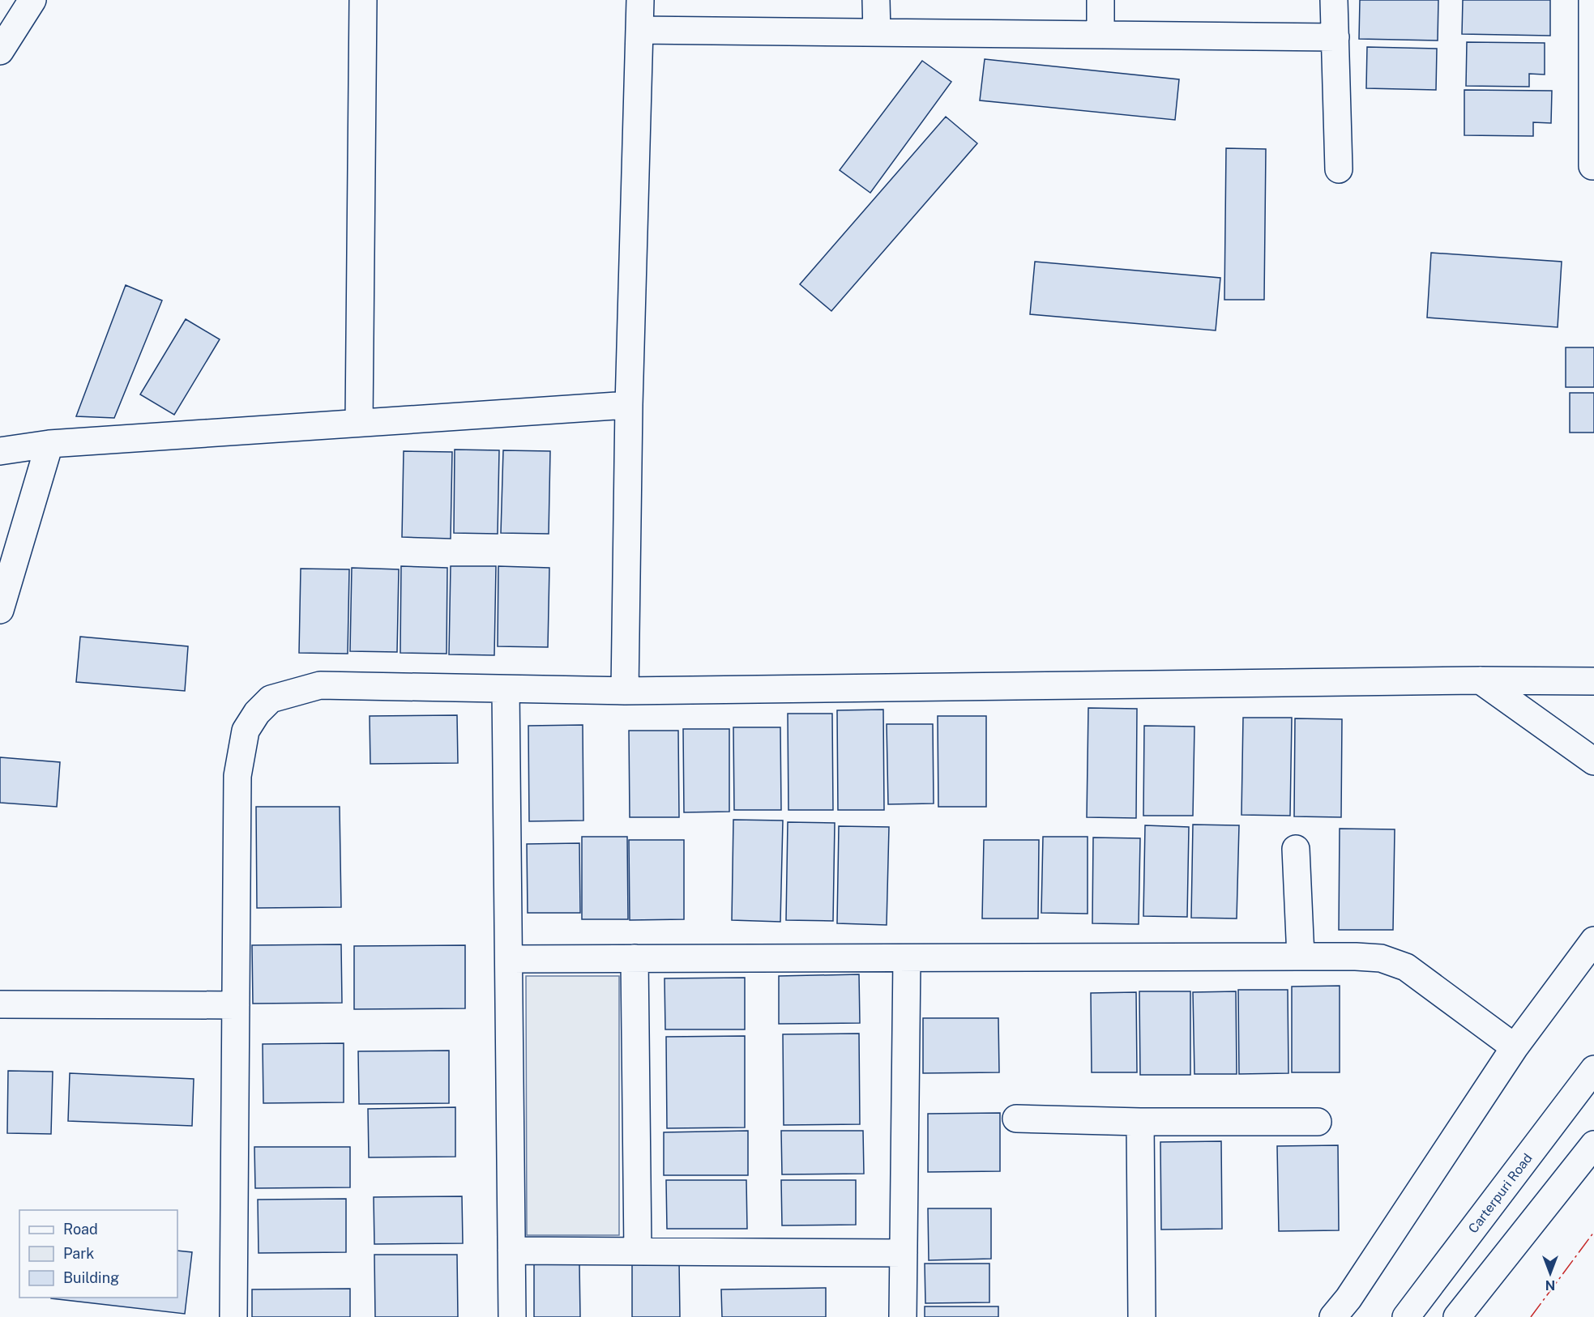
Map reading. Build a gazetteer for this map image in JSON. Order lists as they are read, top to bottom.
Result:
{
  "streets": {
    "street": ["Carterpuri Road"]
  },
  "legend": ["Road", "Park", "Building"],
  "north": "bottom"
}
